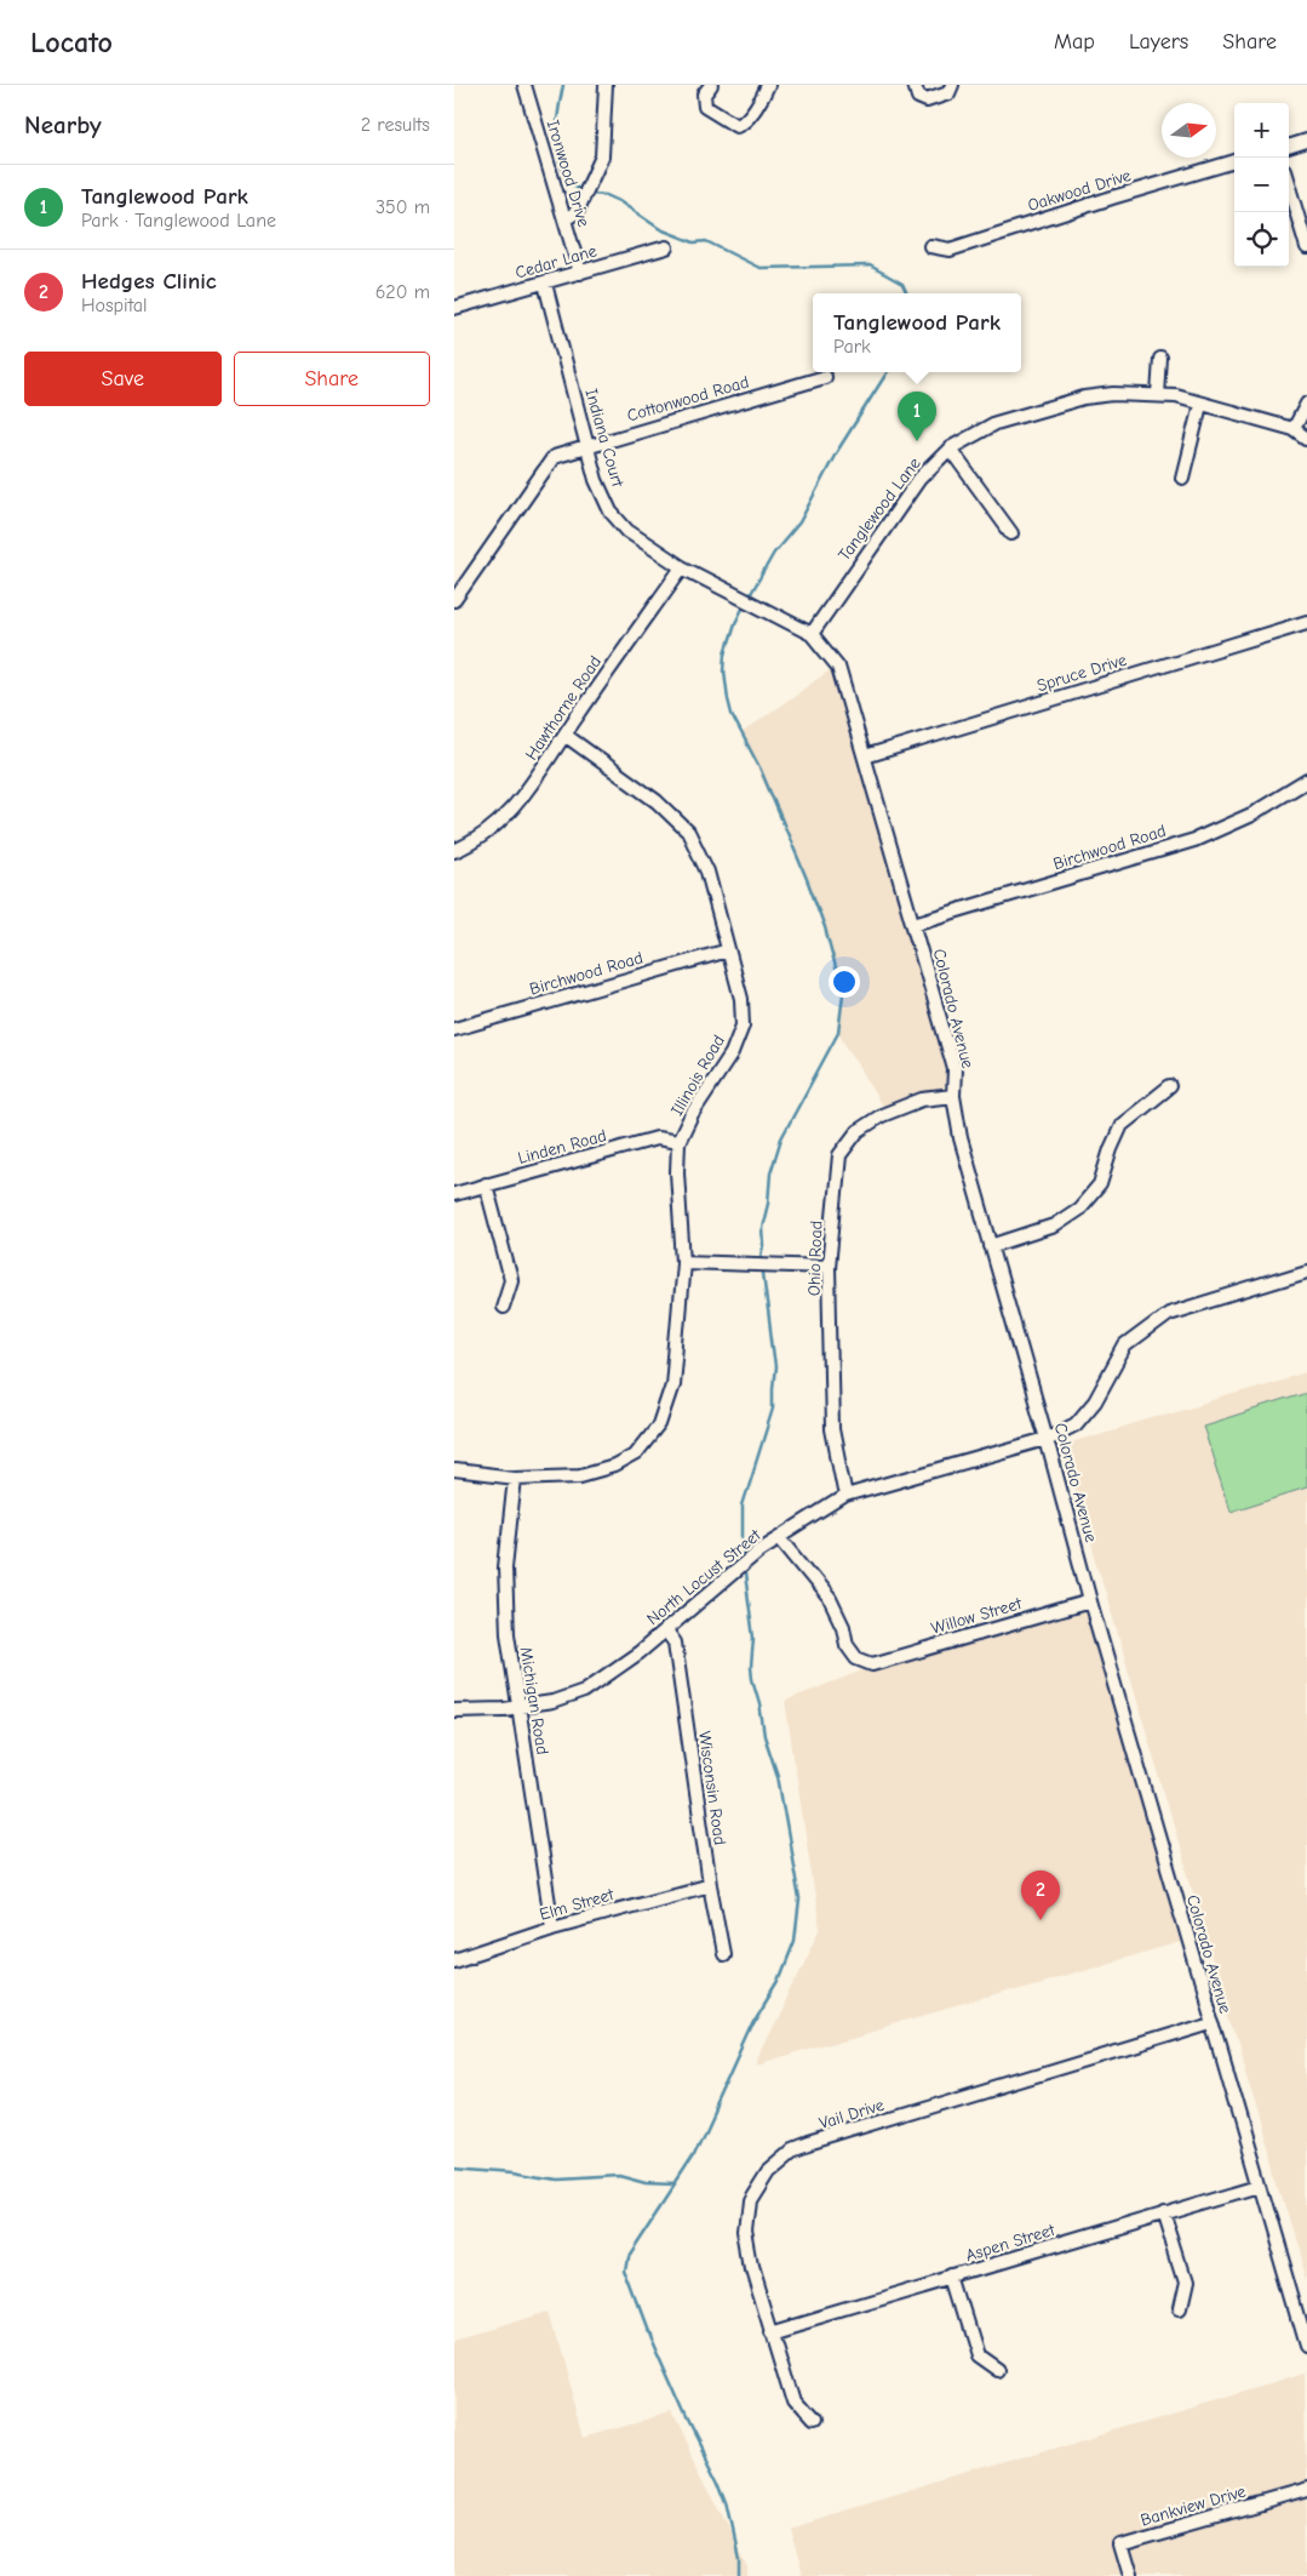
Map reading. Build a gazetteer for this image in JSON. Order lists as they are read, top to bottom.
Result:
{
  "streets": {
    "street": [
      "Ironwood Drive",
      "Oakwood Drive",
      "Cedar Lane",
      "Cottonwood Road",
      "Indiana Court",
      "Tanglewood Lane",
      "Spruce Drive",
      "Hawthorne Road",
      "Birchwood Road",
      "Colorado Avenue",
      "Illinois Road",
      "Linden Road",
      "Ohio Road",
      "North Locust Street",
      "Willow Street",
      "Michigan Road",
      "Wisconsin Road",
      "Elm Street",
      "Vail Drive",
      "Aspen Street",
      "Bankview Drive"
    ]
  },
  "crossings": [
    ["Ironwood Drive", "Cedar Lane"],
    ["Cedar Lane", "Indiana Court"],
    ["Cottonwood Road", "Indiana Court"],
    ["Indiana Court", "Tanglewood Lane"],
    ["Indiana Court", "Hawthorne Road"],
    ["Indiana Court", "Colorado Avenue"],
    ["Tanglewood Lane", "Colorado Avenue"],
    ["Spruce Drive", "Colorado Avenue"],
    ["Hawthorne Road", "Illinois Road"],
    ["Birchwood Road", "Colorado Avenue"],
    ["Birchwood Road", "Illinois Road"],
    ["Colorado Avenue", "Ohio Road"],
    ["Colorado Avenue", "North Locust Street"],
    ["Colorado Avenue", "Willow Street"],
    ["Colorado Avenue", "Vail Drive"],
    ["Colorado Avenue", "Aspen Street"],
    ["Illinois Road", "Linden Road"],
    ["Illinois Road", "Michigan Road"],
    ["Ohio Road", "North Locust Street"],
    ["North Locust Street", "Willow Street"],
    ["North Locust Street", "Michigan Road"],
    ["North Locust Street", "Wisconsin Road"],
    ["Michigan Road", "Elm Street"],
    ["Wisconsin Road", "Elm Street"],
    ["Vail Drive", "Aspen Street"]
  ],
  "north": "right",
  "page": {
    "header": "Locato",
    "nav": ["Map", "Layers", "Share"],
    "heading": ["Nearby", "2 results"],
    "map_buttons": ["+", "−"],
    "list": [
      {
        "mark": "1",
        "name": "Tanglewood Park",
        "note": "Park · Tanglewood Lane",
        "value": "350 m"
      },
      {
        "mark": "2",
        "name": "Hedges Clinic",
        "note": "Hospital",
        "value": "620 m"
      }
    ],
    "popup": ["Tanglewood Park", "Park"],
    "buttons": ["Save", "Share"],
    "pins": ["1", "2"]
  }
}
